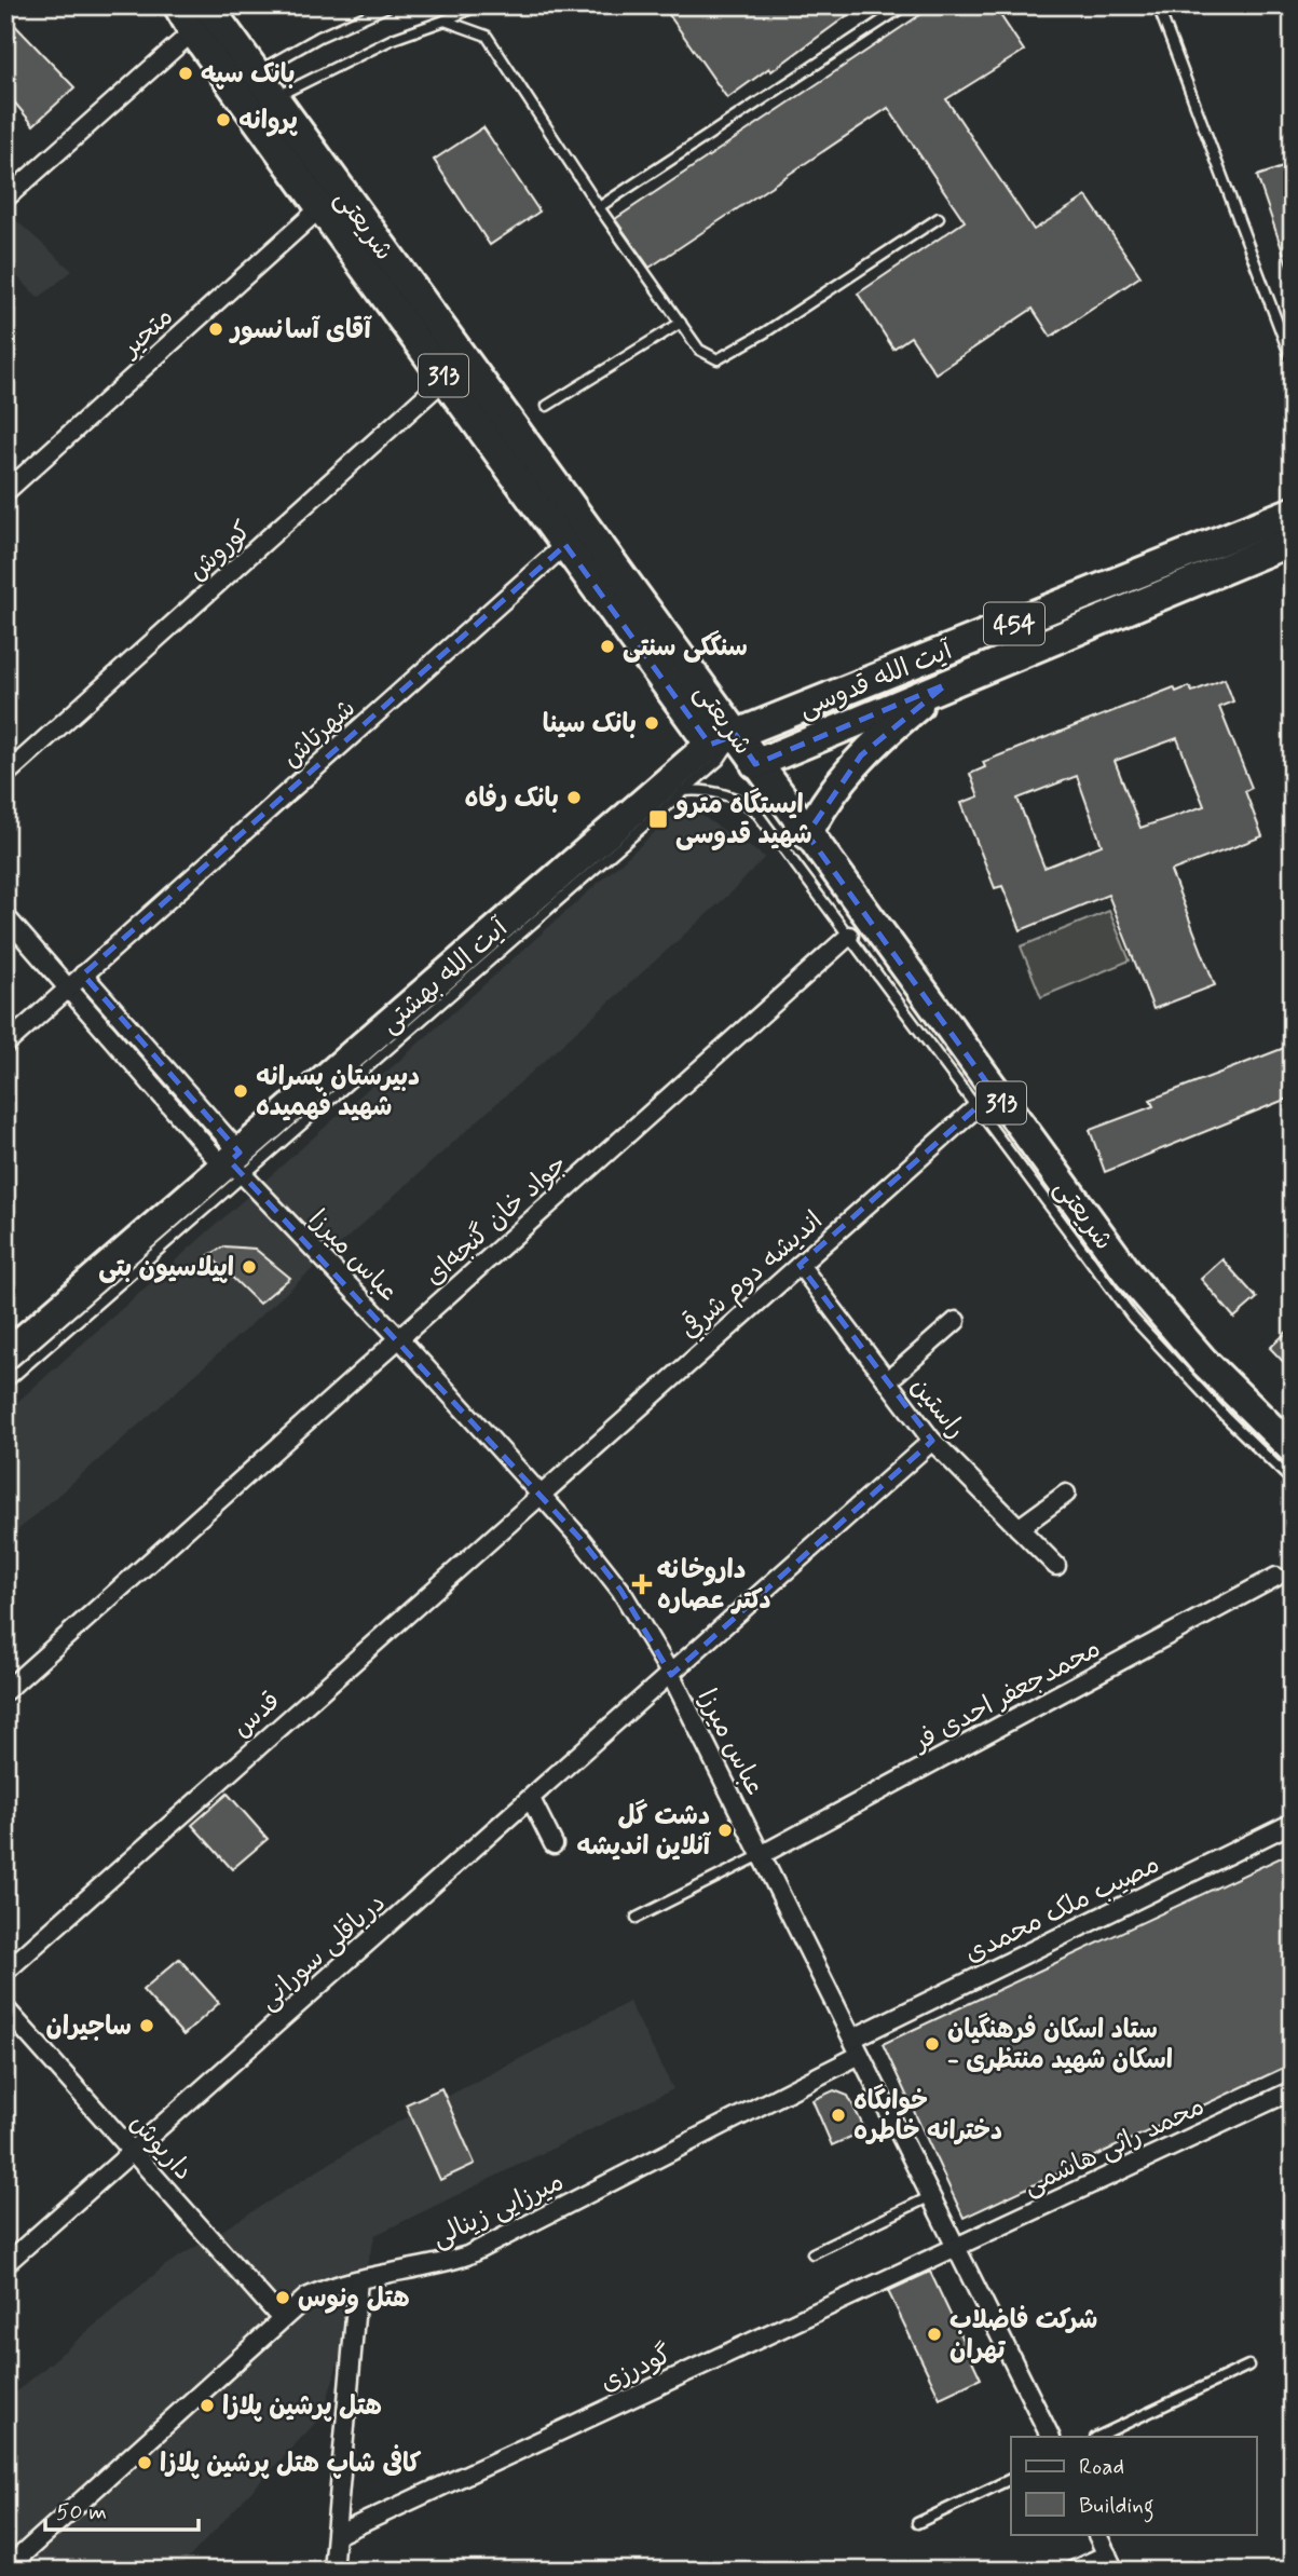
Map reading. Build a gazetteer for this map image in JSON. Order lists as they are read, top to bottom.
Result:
{
  "streets": {
    "main road": [
      "شریعتی",
      "313",
      "454",
      "آیت الله قدوسی",
      "آیت الله بهشتی"
    ],
    "street": [
      "متحیر",
      "کوروش",
      "شهرتاش",
      "جواد خان گنجه‌ای",
      "عباس میرزا",
      "انديشه دوم شرقي",
      "راستین",
      "محمدجعفر احدی فر",
      "قدس",
      "مصیب ملک محمدی",
      "دریاقلی سورانی",
      "محمد راثی هاشمی",
      "داریوش",
      "میرزایی زینالی",
      "گودرزی"
    ]
  },
  "crossings": [
    ["شریعتی", "متحیر"],
    ["شریعتی", "کوروش"],
    ["شریعتی", "آیت الله قدوسی"],
    ["شریعتی", "شهرتاش"],
    ["شریعتی", "آیت الله بهشتی"],
    ["شریعتی", "جواد خان گنجه‌ای"],
    ["شریعتی", "انديشه دوم شرقي"],
    ["آیت الله قدوسی", "آیت الله بهشتی"],
    ["آیت الله بهشتی", "عباس میرزا"],
    ["جواد خان گنجه‌ای", "عباس میرزا"],
    ["عباس میرزا", "انديشه دوم شرقي"],
    ["عباس میرزا", "محمدجعفر احدی فر"],
    ["عباس میرزا", "قدس"],
    ["عباس میرزا", "مصیب ملک محمدی"],
    ["عباس میرزا", "دریاقلی سورانی"],
    ["عباس میرزا", "محمد راثی هاشمی"],
    ["عباس میرزا", "میرزایی زینالی"],
    ["عباس میرزا", "گودرزی"],
    ["انديشه دوم شرقي", "راستین"],
    ["انديشه دوم شرقي", "قدس"],
    ["راستین", "دریاقلی سورانی"],
    ["مصیب ملک محمدی", "میرزایی زینالی"],
    ["دریاقلی سورانی", "داریوش"],
    ["محمد راثی هاشمی", "گودرزی"],
    ["داریوش", "میرزایی زینالی"]
  ],
  "places": {
    "other": [
      "بانک سپه",
      "پروانه",
      "آقای آسانسور",
      "سنگکی سنتی",
      "بانک سینا",
      "بانک رفاه",
      "دبیرستان پسرانه شهید فهمیده",
      "اپیلاسیون بتی",
      "دشت گل آنلاین اندیشه",
      "ساجیران",
      "ستاد اسکان فرهنگیان - اسکان شهید منتظری",
      "خوابگاه دخترانه خاطره",
      "هتل ونوس",
      "شرکت فاضلاب تهران",
      "هتل پرشین پلازا",
      "کافی شاپ هتل پرشین پلازا"
    ],
    "transit": ["ایستگاه مترو شهید قدوسی"],
    "health": ["داروخانه دکتر عصاره"]
  },
  "legend": ["Road", "Building"],
  "scale_bar": "50 m"
}
